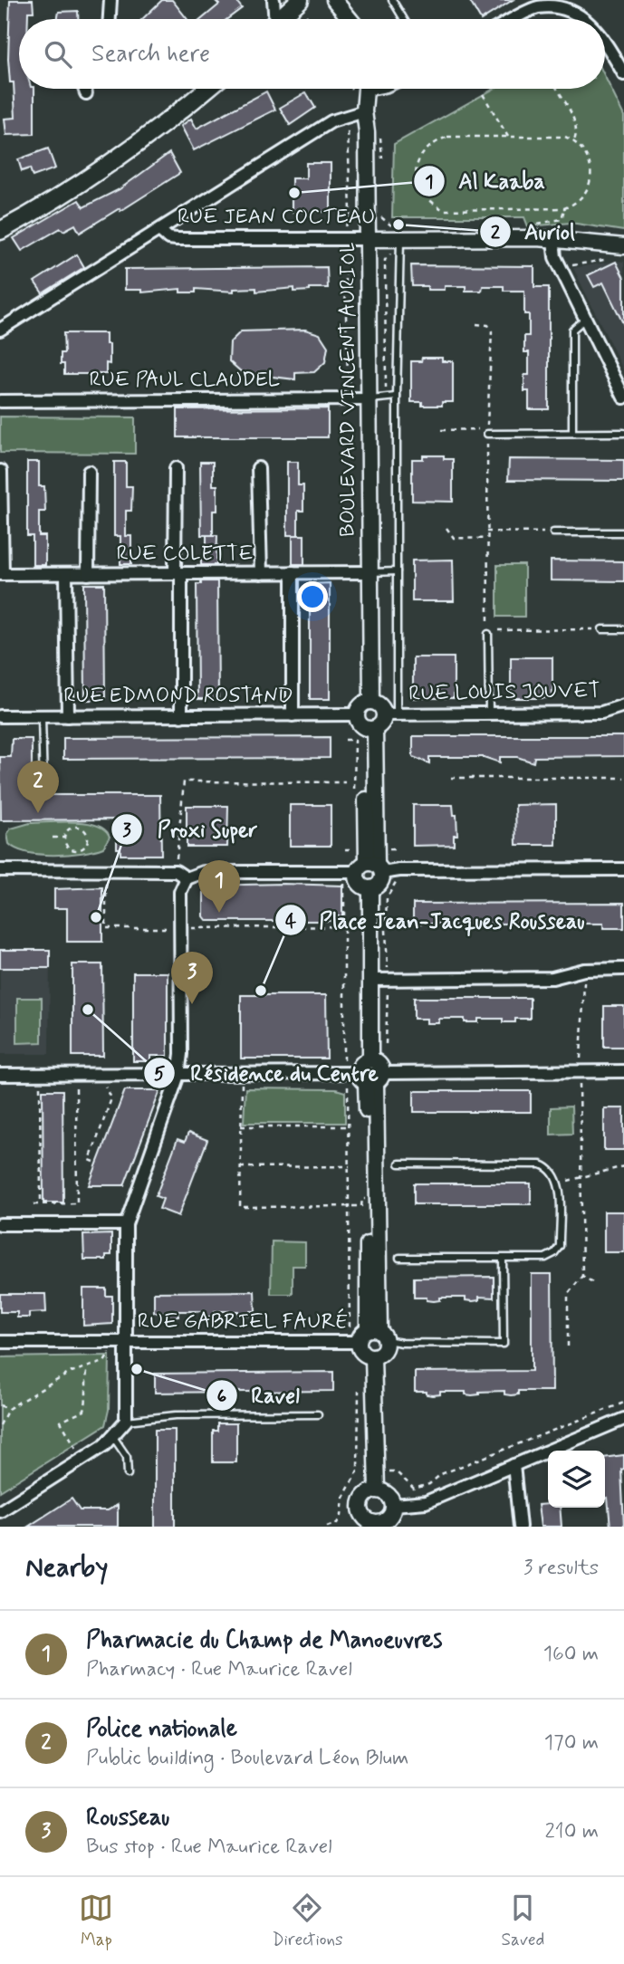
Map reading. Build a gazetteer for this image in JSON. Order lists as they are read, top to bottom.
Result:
{
  "streets": {
    "street": [
      "RUE JEAN COCTEAU",
      "RUE PAUL CLAUDEL",
      "BOULEVARD VINCENT AURIOL",
      "RUE COLETTE",
      "RUE LOUIS JOUVET",
      "RUE EDMOND ROSTAND",
      "RUE GABRIEL FAURÉ"
    ]
  },
  "crossings": [
    ["RUE JEAN COCTEAU", "BOULEVARD VINCENT AURIOL"],
    ["RUE PAUL CLAUDEL", "BOULEVARD VINCENT AURIOL"],
    ["BOULEVARD VINCENT AURIOL", "RUE COLETTE"],
    ["BOULEVARD VINCENT AURIOL", "RUE LOUIS JOUVET"],
    ["BOULEVARD VINCENT AURIOL", "RUE EDMOND ROSTAND"],
    ["RUE LOUIS JOUVET", "RUE EDMOND ROSTAND"]
  ],
  "places": [
    "Al Kaaba",
    "Auriol",
    "Proxi Super",
    "Place Jean-Jacques Rousseau",
    "Résidence du Centre",
    "Ravel"
  ],
  "page": {
    "search": "Search here",
    "pins": ["2", "1", "3"],
    "heading": ["Nearby", "3 results"],
    "list": [
      {
        "mark": "1",
        "name": "Pharmacie du Champ de Manoeuvres",
        "note": "Pharmacy · Rue Maurice Ravel",
        "value": "160 m"
      },
      {
        "mark": "2",
        "name": "Police nationale",
        "note": "Public building · Boulevard Léon Blum",
        "value": "170 m"
      },
      {
        "mark": "3",
        "name": "Rousseau",
        "note": "Bus stop · Rue Maurice Ravel",
        "value": "210 m"
      }
    ],
    "nav": ["Map", "Directions", "Saved"]
  }
}
